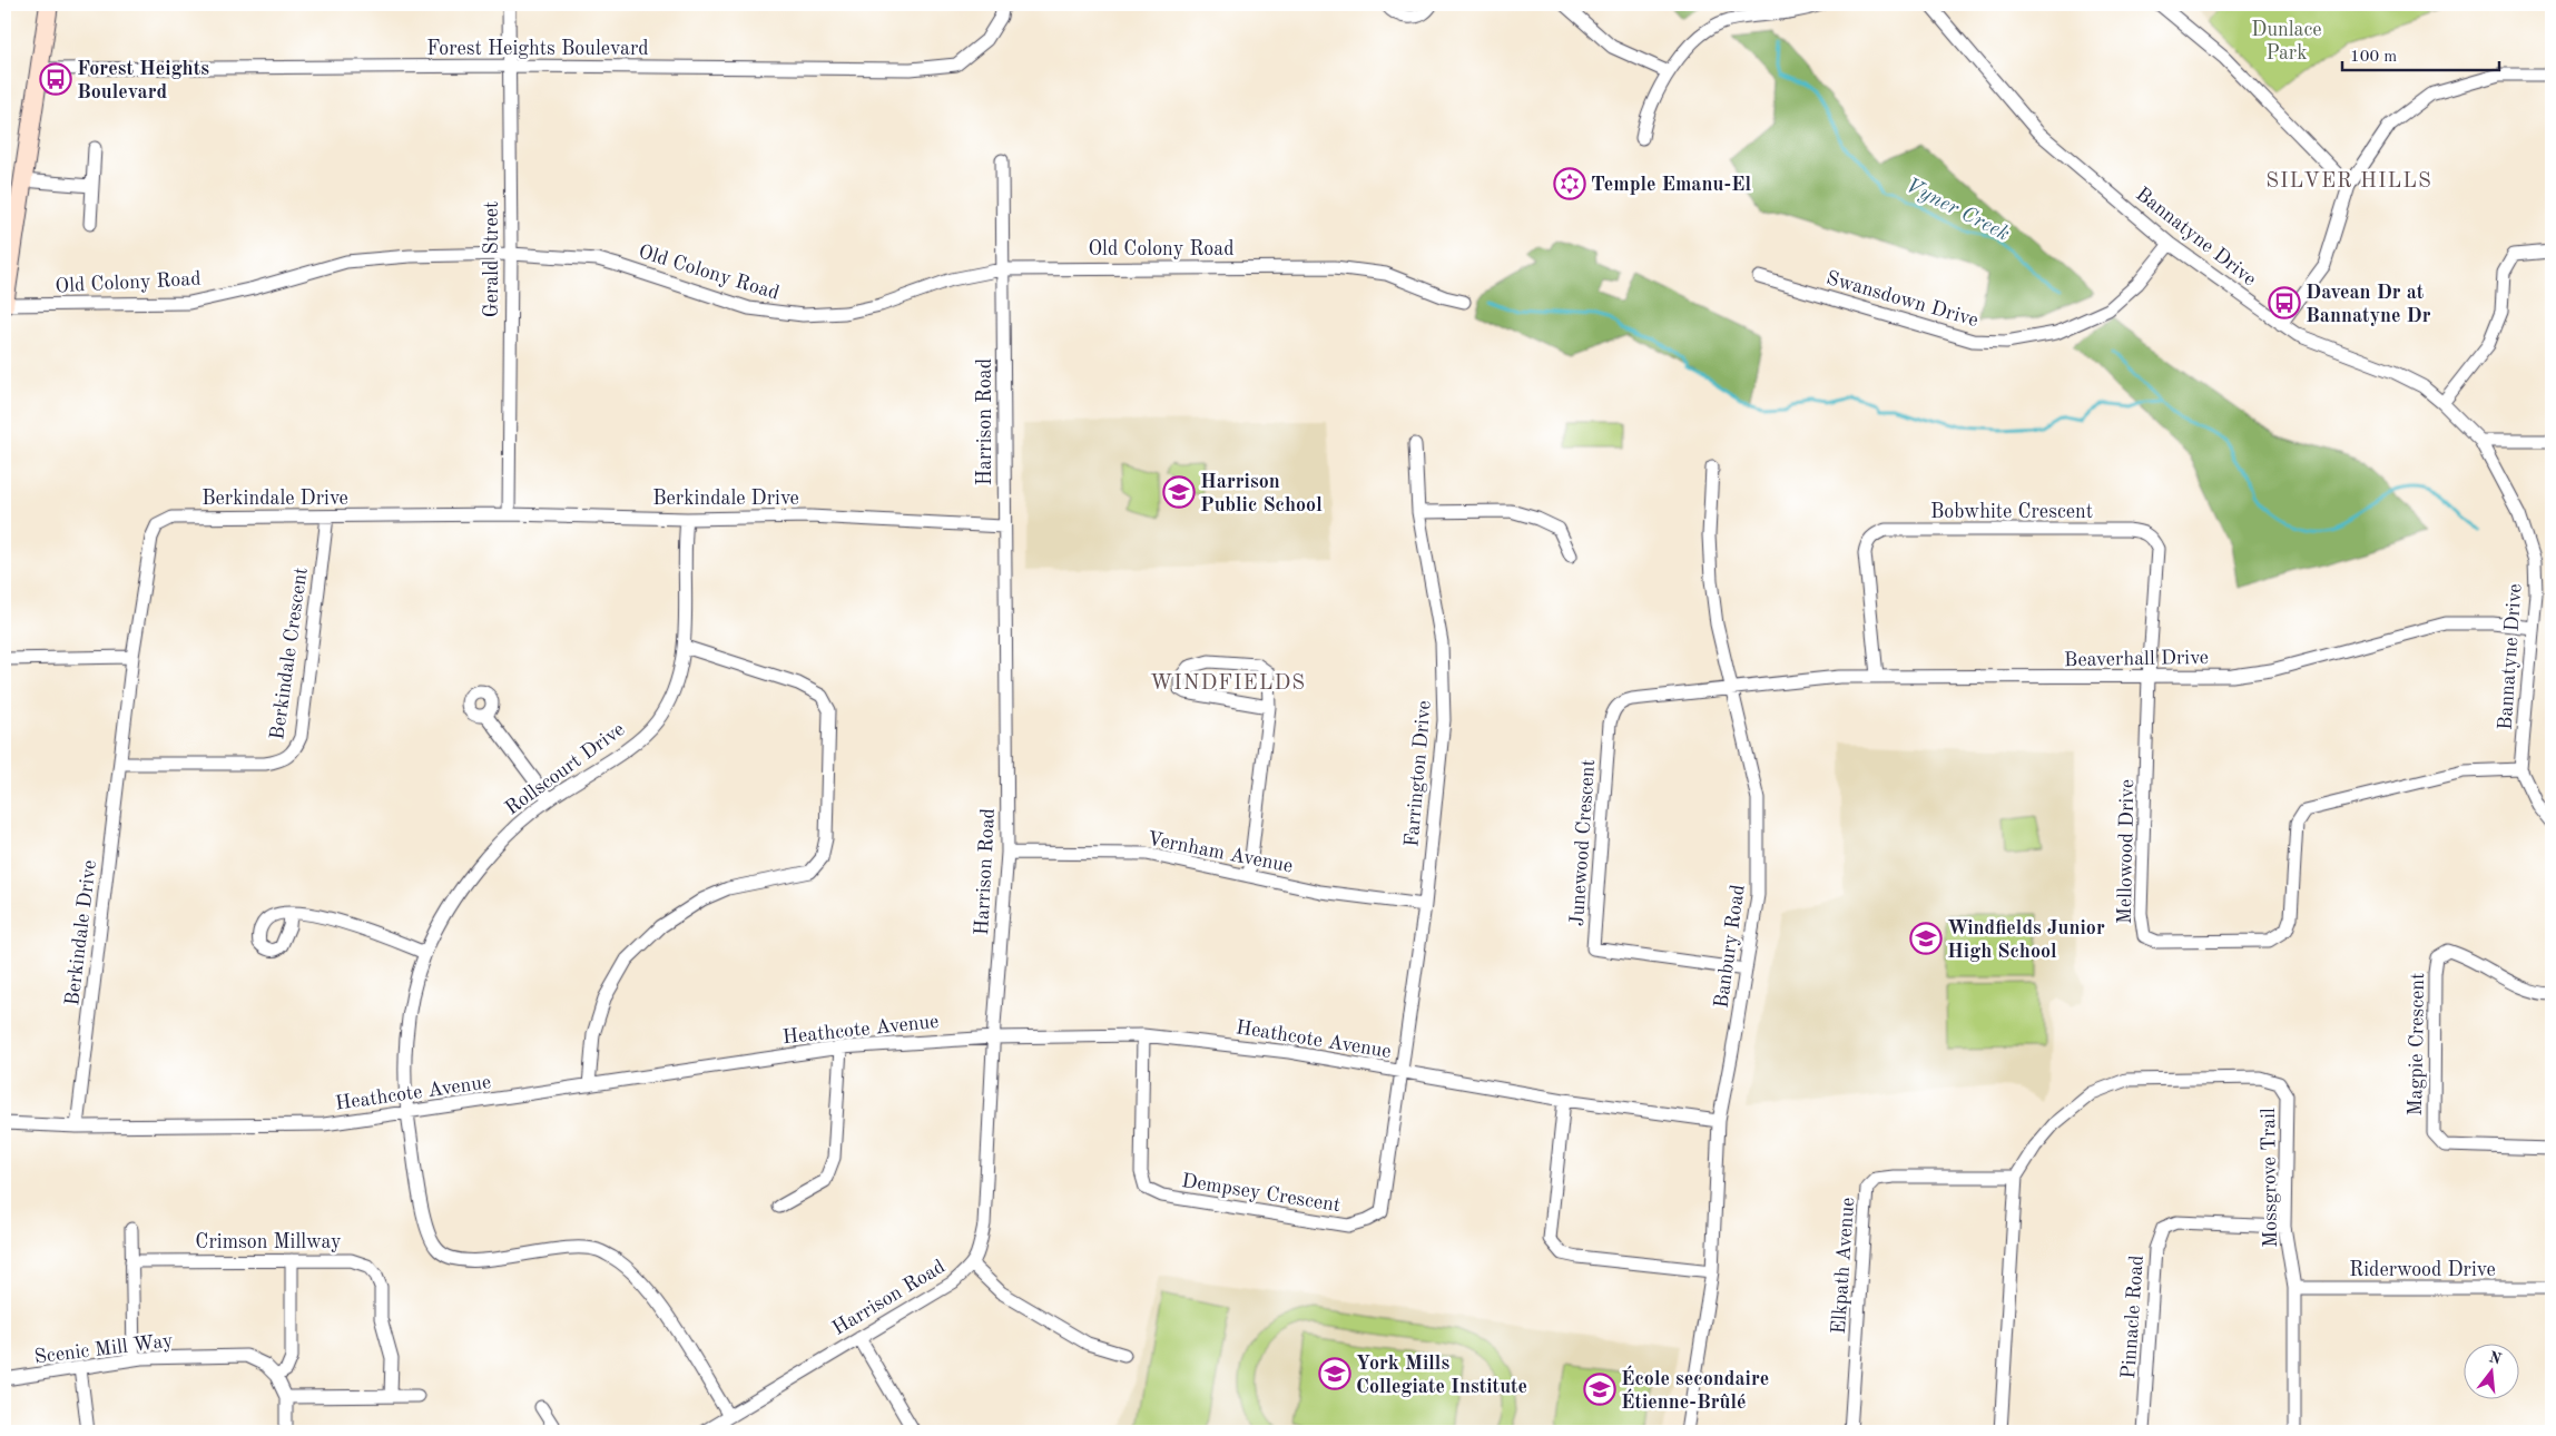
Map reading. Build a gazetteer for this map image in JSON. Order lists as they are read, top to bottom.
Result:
{
  "streets": {
    "street": [
      "Forest Heights Boulevard",
      "Bannatyne Drive",
      "Old Colony Road",
      "Gerald Street",
      "Swansdown Drive",
      "Harrison Road",
      "Berkindale Drive",
      "Bobwhite Crescent",
      "Berkindale Crescent",
      "Beaverhall Drive",
      "Rollscourt Drive",
      "Farrington Drive",
      "Junewood Crescent",
      "Vernham Avenue",
      "Mellowood Drive",
      "Banbury Road",
      "Heathcote Avenue",
      "Magpie Crescent",
      "Mossgrove Trail",
      "Dempsey Crescent",
      "Crimson Millway",
      "Elkpath Avenue",
      "Riderwood Drive",
      "Pinnacle Road",
      "Scenic Mill Way"
    ]
  },
  "crossings": [
    ["Forest Heights Boulevard", "Gerald Street"],
    ["Bannatyne Drive", "Swansdown Drive"],
    ["Bannatyne Drive", "Beaverhall Drive"],
    ["Bannatyne Drive", "Mellowood Drive"],
    ["Old Colony Road", "Gerald Street"],
    ["Old Colony Road", "Harrison Road"],
    ["Gerald Street", "Berkindale Drive"],
    ["Harrison Road", "Berkindale Drive"],
    ["Harrison Road", "Rollscourt Drive"],
    ["Harrison Road", "Vernham Avenue"],
    ["Harrison Road", "Heathcote Avenue"],
    ["Berkindale Drive", "Berkindale Crescent"],
    ["Berkindale Drive", "Rollscourt Drive"],
    ["Berkindale Drive", "Heathcote Avenue"],
    ["Bobwhite Crescent", "Beaverhall Drive"],
    ["Bobwhite Crescent", "Mellowood Drive"],
    ["Beaverhall Drive", "Junewood Crescent"],
    ["Beaverhall Drive", "Mellowood Drive"],
    ["Beaverhall Drive", "Banbury Road"],
    ["Rollscourt Drive", "Heathcote Avenue"],
    ["Farrington Drive", "Vernham Avenue"],
    ["Farrington Drive", "Heathcote Avenue"],
    ["Farrington Drive", "Dempsey Crescent"],
    ["Junewood Crescent", "Banbury Road"],
    ["Banbury Road", "Heathcote Avenue"],
    ["Heathcote Avenue", "Dempsey Crescent"],
    ["Mossgrove Trail", "Elkpath Avenue"],
    ["Mossgrove Trail", "Riderwood Drive"],
    ["Mossgrove Trail", "Pinnacle Road"]
  ],
  "districts": ["SILVER HILLS", "WINDFIELDS"],
  "water": ["Vyner Creek"],
  "parks": ["Dunlace Park"],
  "places": {
    "bus stop": ["Forest Heights Boulevard", "Davean Dr at Bannatyne Dr"],
    "synagogue": ["Temple Emanu-El"],
    "school or university": [
      "Harrison Public School",
      "Windfields Junior High School",
      "York Mills Collegiate Institute",
      "École secondaire Étienne-Brûlé"
    ]
  },
  "scale_bar": "100 m",
  "north": "top"
}
